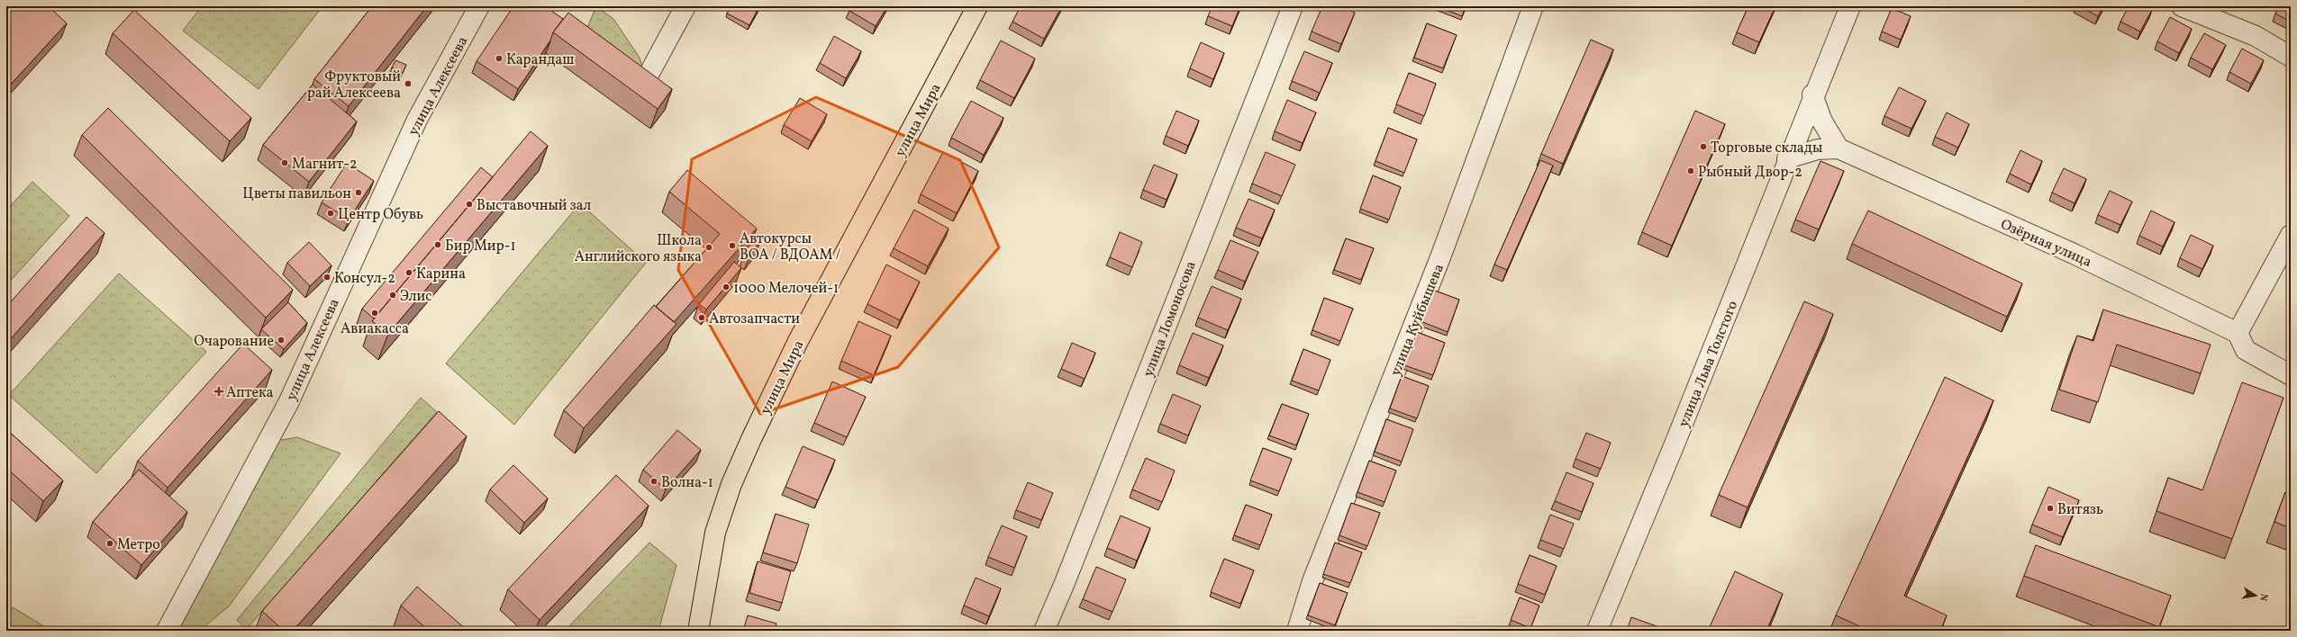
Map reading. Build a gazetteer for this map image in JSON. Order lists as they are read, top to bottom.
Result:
{
  "streets": {
    "main road": ["улица Мира"],
    "street": [
      "улица Алексеева",
      "Озёрная улица",
      "улица Ломоносова",
      "улица Куйбышева",
      "улица Льва Толстого"
    ]
  },
  "crossings": [
    ["Озёрная улица", "улица Льва Толстого"]
  ],
  "places": {
    "other": [
      "Карандаш",
      "Фруктовый рай Алексеева",
      "Торговые склады",
      "Магнит-2",
      "Рыбный Двор-2",
      "Цветы павильон",
      "Выставочный зал",
      "Центр Обувь",
      "Бир Мир-1",
      "Автокурсы ВОА / ВДОАМ /",
      "Школа Английского языка",
      "Карина",
      "Консул-2",
      "1000 Мелочей-1",
      "Элис",
      "Авиакасса",
      "Автозапчасти",
      "Очарование",
      "Волна-1",
      "Витязь",
      "Метро"
    ],
    "health": ["Аптека"]
  },
  "north": "right"
}
